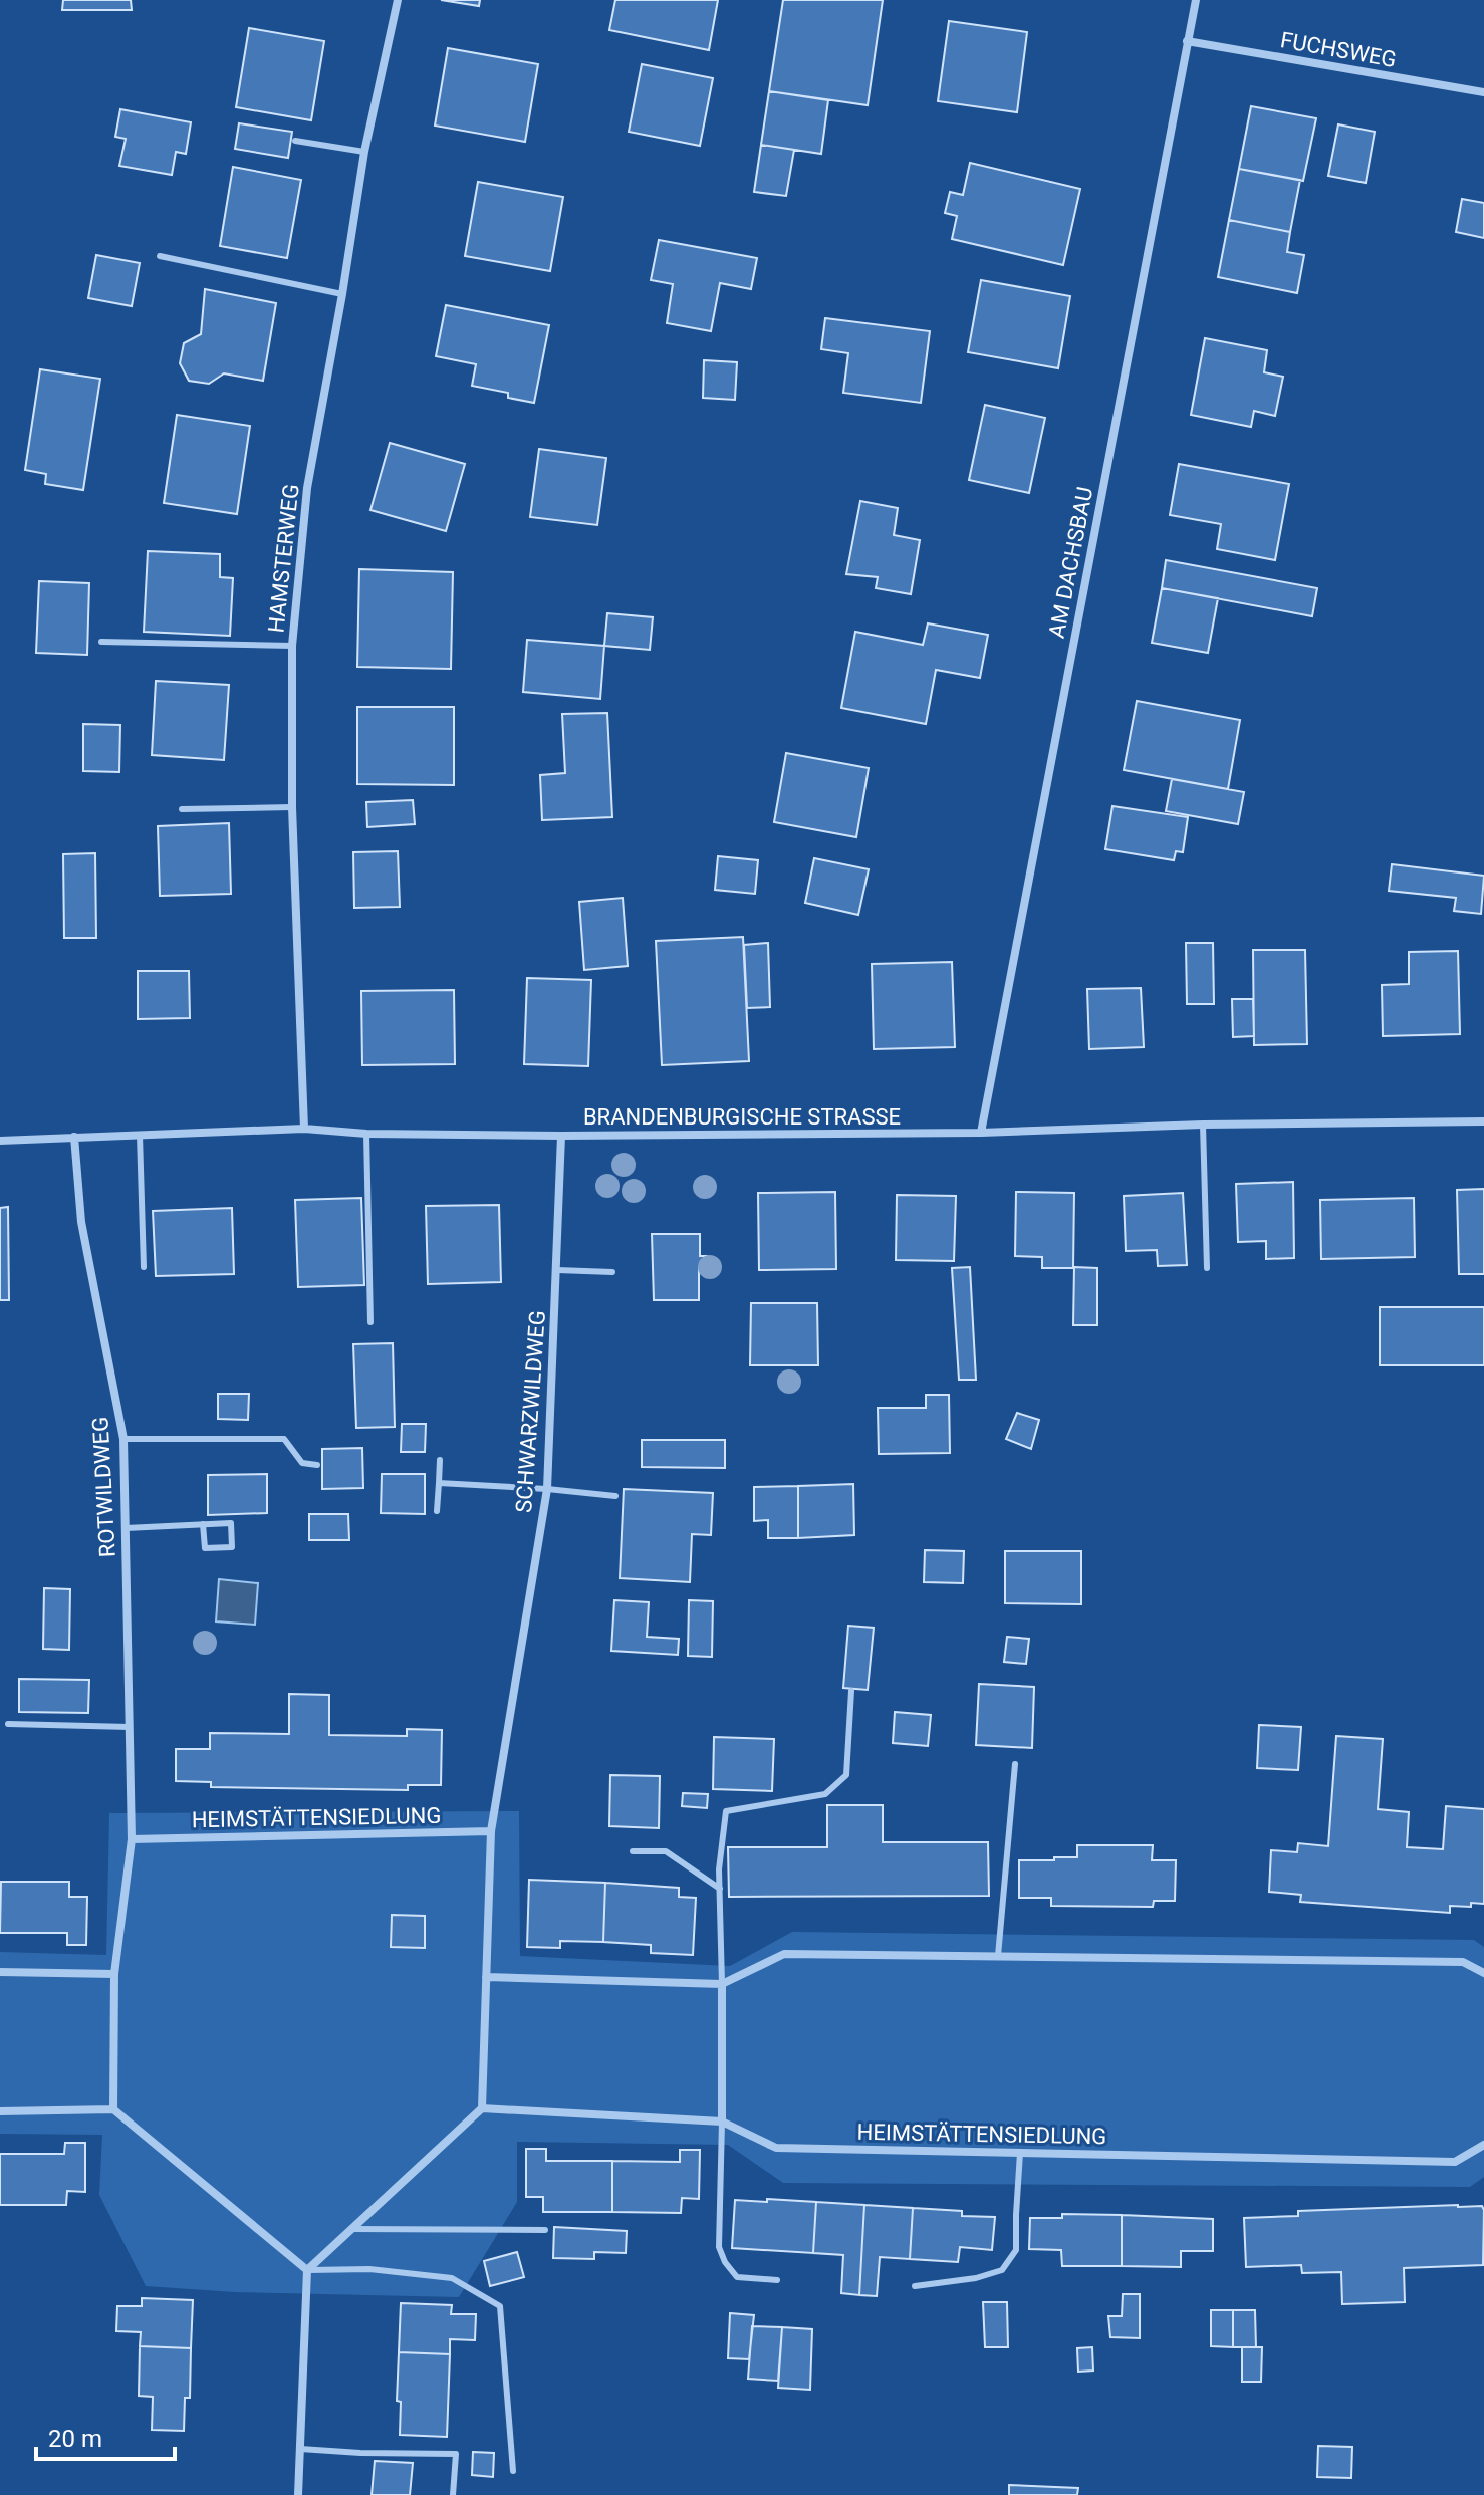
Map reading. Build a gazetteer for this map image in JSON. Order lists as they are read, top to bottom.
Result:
{
  "streets": {
    "street": [
      "FUCHSWEG",
      "HAMSTERWEG",
      "AM DACHSBAU",
      "BRANDENBURGISCHE STRASSE",
      "SCHWARZWILDWEG",
      "ROTWILDWEG",
      "HEIMSTÄTTENSIEDLUNG"
    ]
  },
  "crossings": [
    ["FUCHSWEG", "AM DACHSBAU"],
    ["HAMSTERWEG", "BRANDENBURGISCHE STRASSE"],
    ["AM DACHSBAU", "BRANDENBURGISCHE STRASSE"],
    ["BRANDENBURGISCHE STRASSE", "SCHWARZWILDWEG"],
    ["BRANDENBURGISCHE STRASSE", "ROTWILDWEG"],
    ["SCHWARZWILDWEG", "HEIMSTÄTTENSIEDLUNG"],
    ["ROTWILDWEG", "HEIMSTÄTTENSIEDLUNG"]
  ],
  "scale_bar": "20 m"
}
